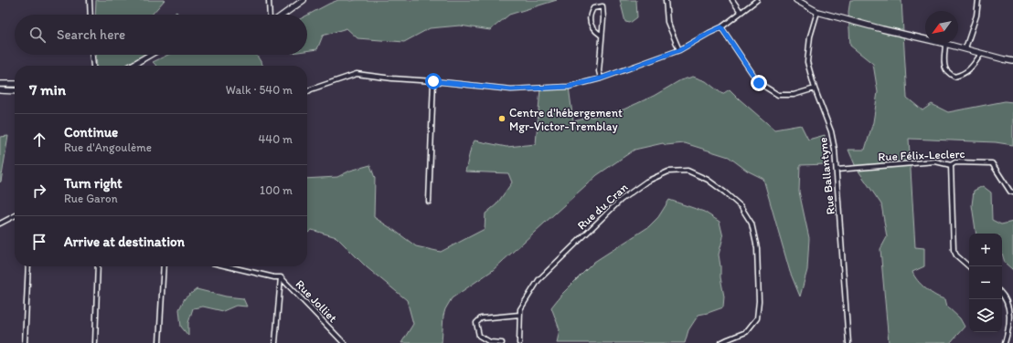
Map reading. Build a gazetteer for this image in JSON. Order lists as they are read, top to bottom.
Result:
{
  "streets": {
    "street": [
      "Rue Félix-Leclerc",
      "Rue Ballantyne",
      "Rue du Cran",
      "Rue Jolliet"
    ]
  },
  "crossings": [
    ["Rue Félix-Leclerc", "Rue Ballantyne"]
  ],
  "places": ["Centre d'hébergement Mgr-Victor-Tremblay"],
  "north": "bottom left",
  "page": {
    "search": "Search here",
    "heading": ["7 min", "Walk · 540 m"],
    "list": [
      ["Continue", "Rue d'Angoulème", "440 m"],
      ["Turn right", "Rue Garon", "100 m"],
      "Arrive at destination"
    ],
    "map_buttons": ["+", "−"]
  }
}
